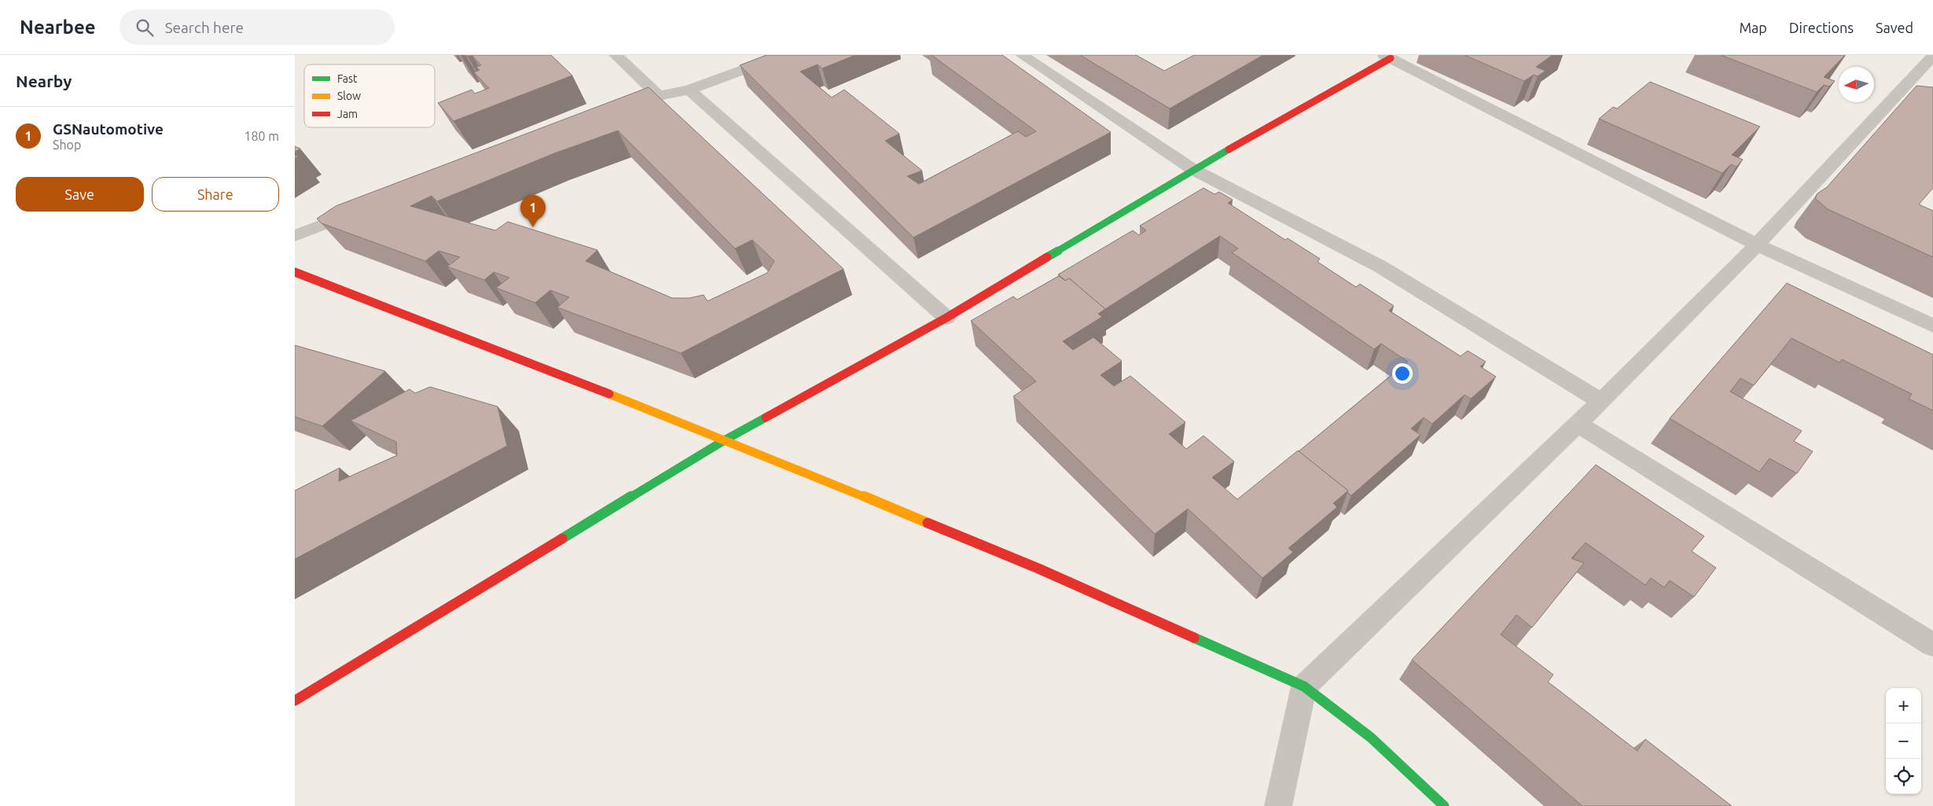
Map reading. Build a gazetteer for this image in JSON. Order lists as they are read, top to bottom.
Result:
{
  "legend": ["Fast", "Slow", "Jam"],
  "north": "left",
  "page": {
    "header": "Nearbee",
    "search": "Search here",
    "nav": ["Map", "Directions", "Saved"],
    "heading": "Nearby",
    "list": [
      {
        "mark": "1",
        "name": "GSNautomotive",
        "note": "Shop",
        "value": "180 m"
      }
    ],
    "buttons": ["Save", "Share"],
    "pins": "1",
    "map_buttons": ["+", "−"]
  }
}
